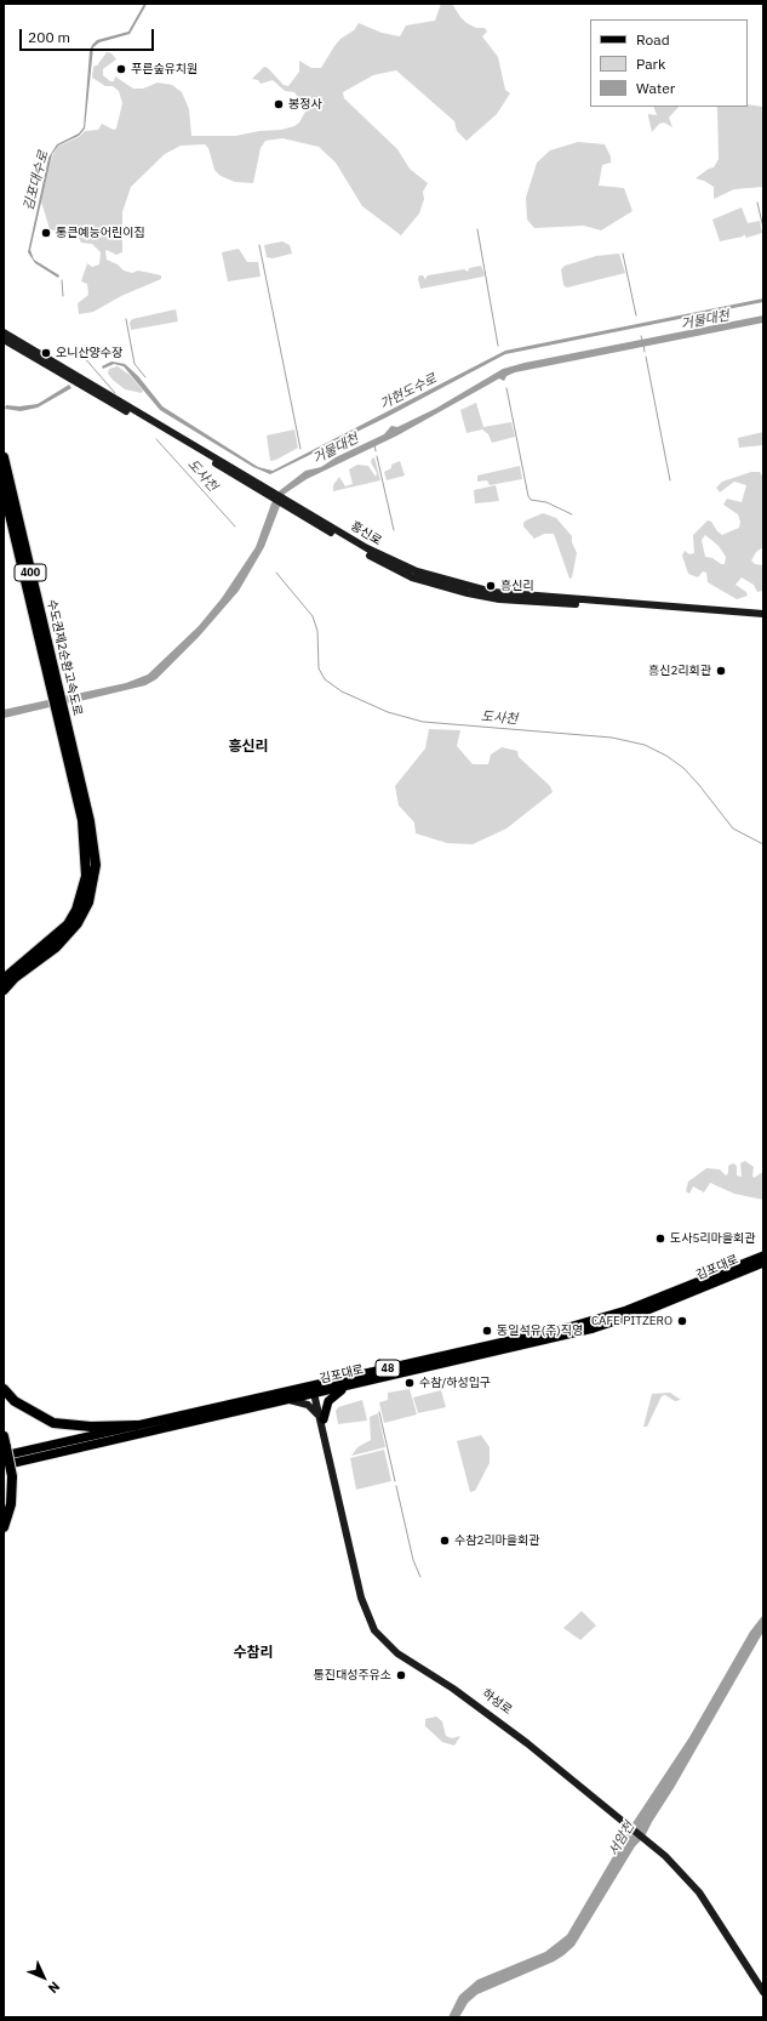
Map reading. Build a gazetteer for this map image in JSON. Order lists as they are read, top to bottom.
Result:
{
  "streets": {
    "highway": ["400", "수도권제2순환고속도로"],
    "main road": [
      "흥신로",
      "김포대로",
      "48",
      "하성로"
    ]
  },
  "crossings": [
    ["김포대로", "하성로"]
  ],
  "districts": ["흥신리", "수참리"],
  "water": [
    "김포대수로",
    "거물대천",
    "가현도수로",
    "도사천",
    "서암천"
  ],
  "places": [
    "푸른숲유치원",
    "봉정사",
    "통큰예능어린이집",
    "오니산양수장",
    "흥신리",
    "흥신2리회관",
    "도사5리마을회관",
    "CAFE PITZERO",
    "동일석유(주)직영",
    "수참/하성입구",
    "수참2리마을회관",
    "통진대성주유소"
  ],
  "legend": ["Road", "Park", "Water"],
  "scale_bar": "200 m",
  "north": "bottom right"
}
